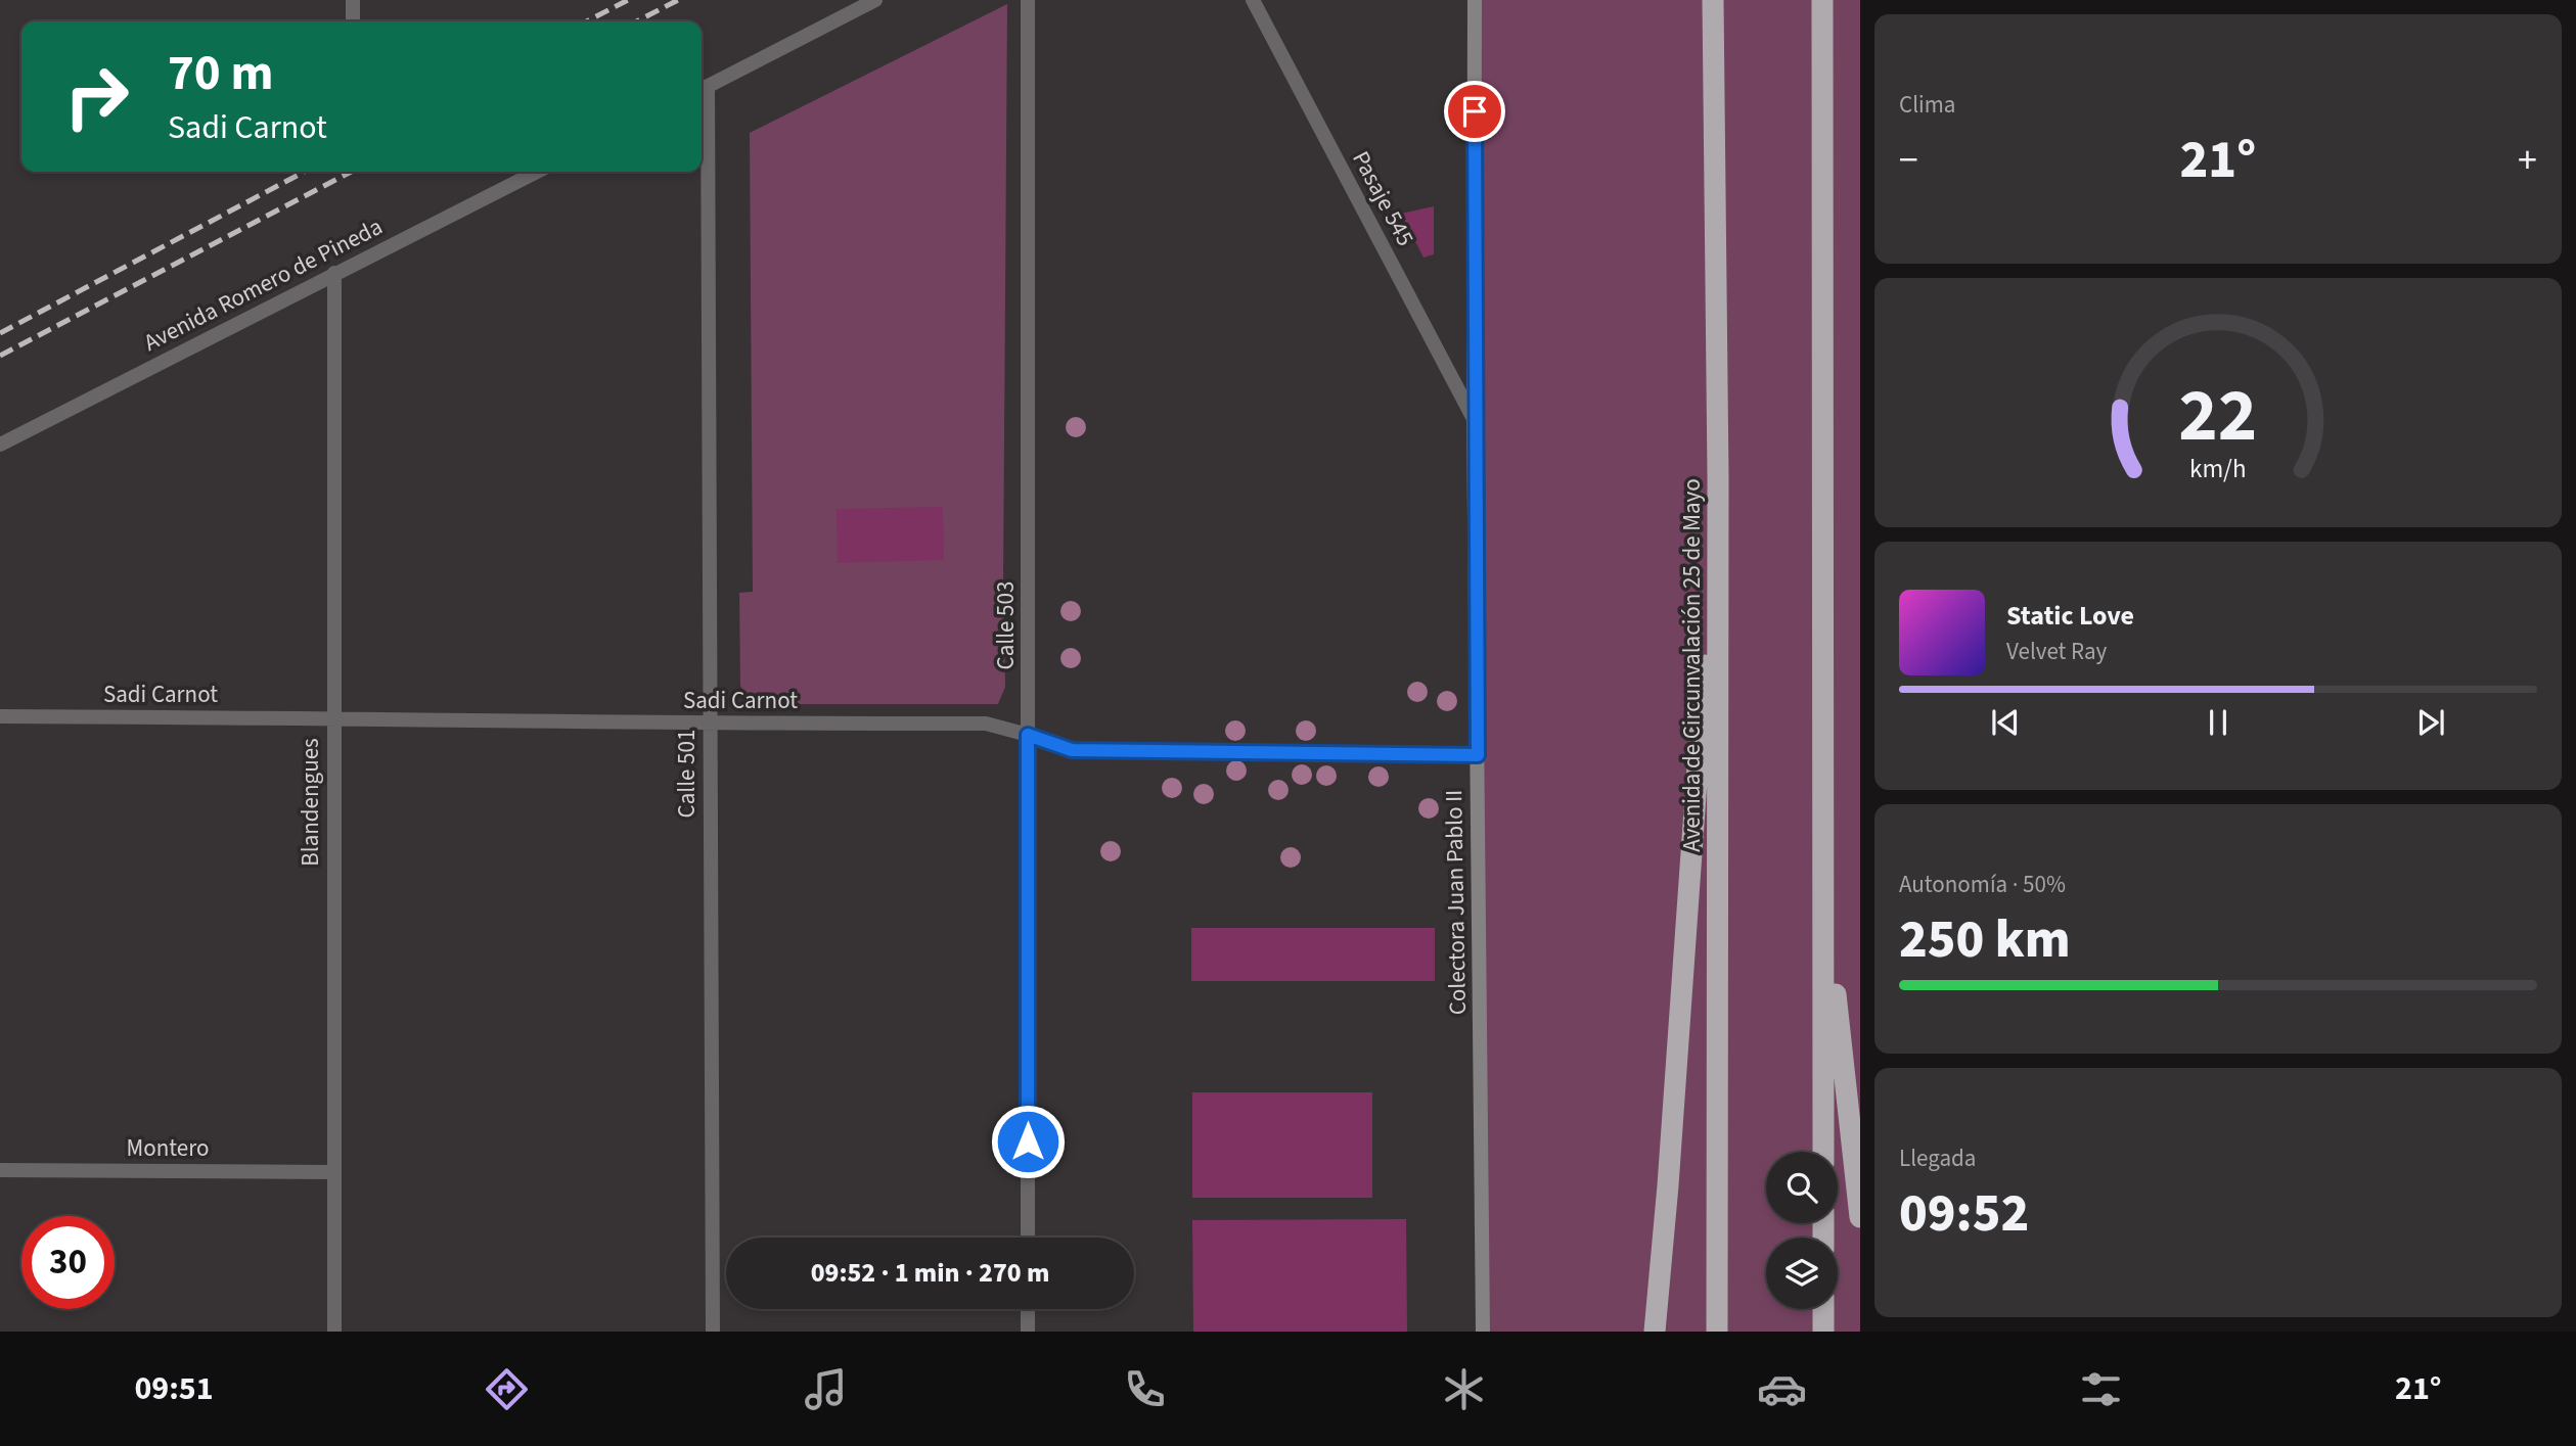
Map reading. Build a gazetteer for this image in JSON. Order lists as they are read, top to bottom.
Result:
{
  "streets": {
    "highway": ["Avenida de Circunvalación 25 de Mayo"],
    "main road": ["Colectora Juan Pablo II"],
    "street": [
      "Pasaje 545",
      "Avenida Romero de Pineda",
      "Calle 503",
      "Sadi Carnot",
      "Calle 501",
      "Blandengues",
      "Montero"
    ]
  },
  "crossings": [
    ["Pasaje 545", "Colectora Juan Pablo II"],
    ["Avenida Romero de Pineda", "Blandengues"],
    ["Calle 503", "Sadi Carnot"],
    ["Sadi Carnot", "Calle 501"],
    ["Sadi Carnot", "Blandengues"],
    ["Sadi Carnot", "Colectora Juan Pablo II"],
    ["Blandengues", "Montero"]
  ],
  "page": {
    "tile": [
      "Clima",
      ["Autonomía · 50%", "250 km"],
      ["Llegada", "09:52"]
    ],
    "turn": ["70 m", "Sadi Carnot"],
    "heat": ["−", "21°", "+"],
    "song": ["Static Love", "Velvet Ray"],
    "limit": "30",
    "trip": "09:52 · 1 min · 270 m",
    "tabs": ["09:51", "21°"],
    "gauge": ["22", "km/h"]
  }
}
